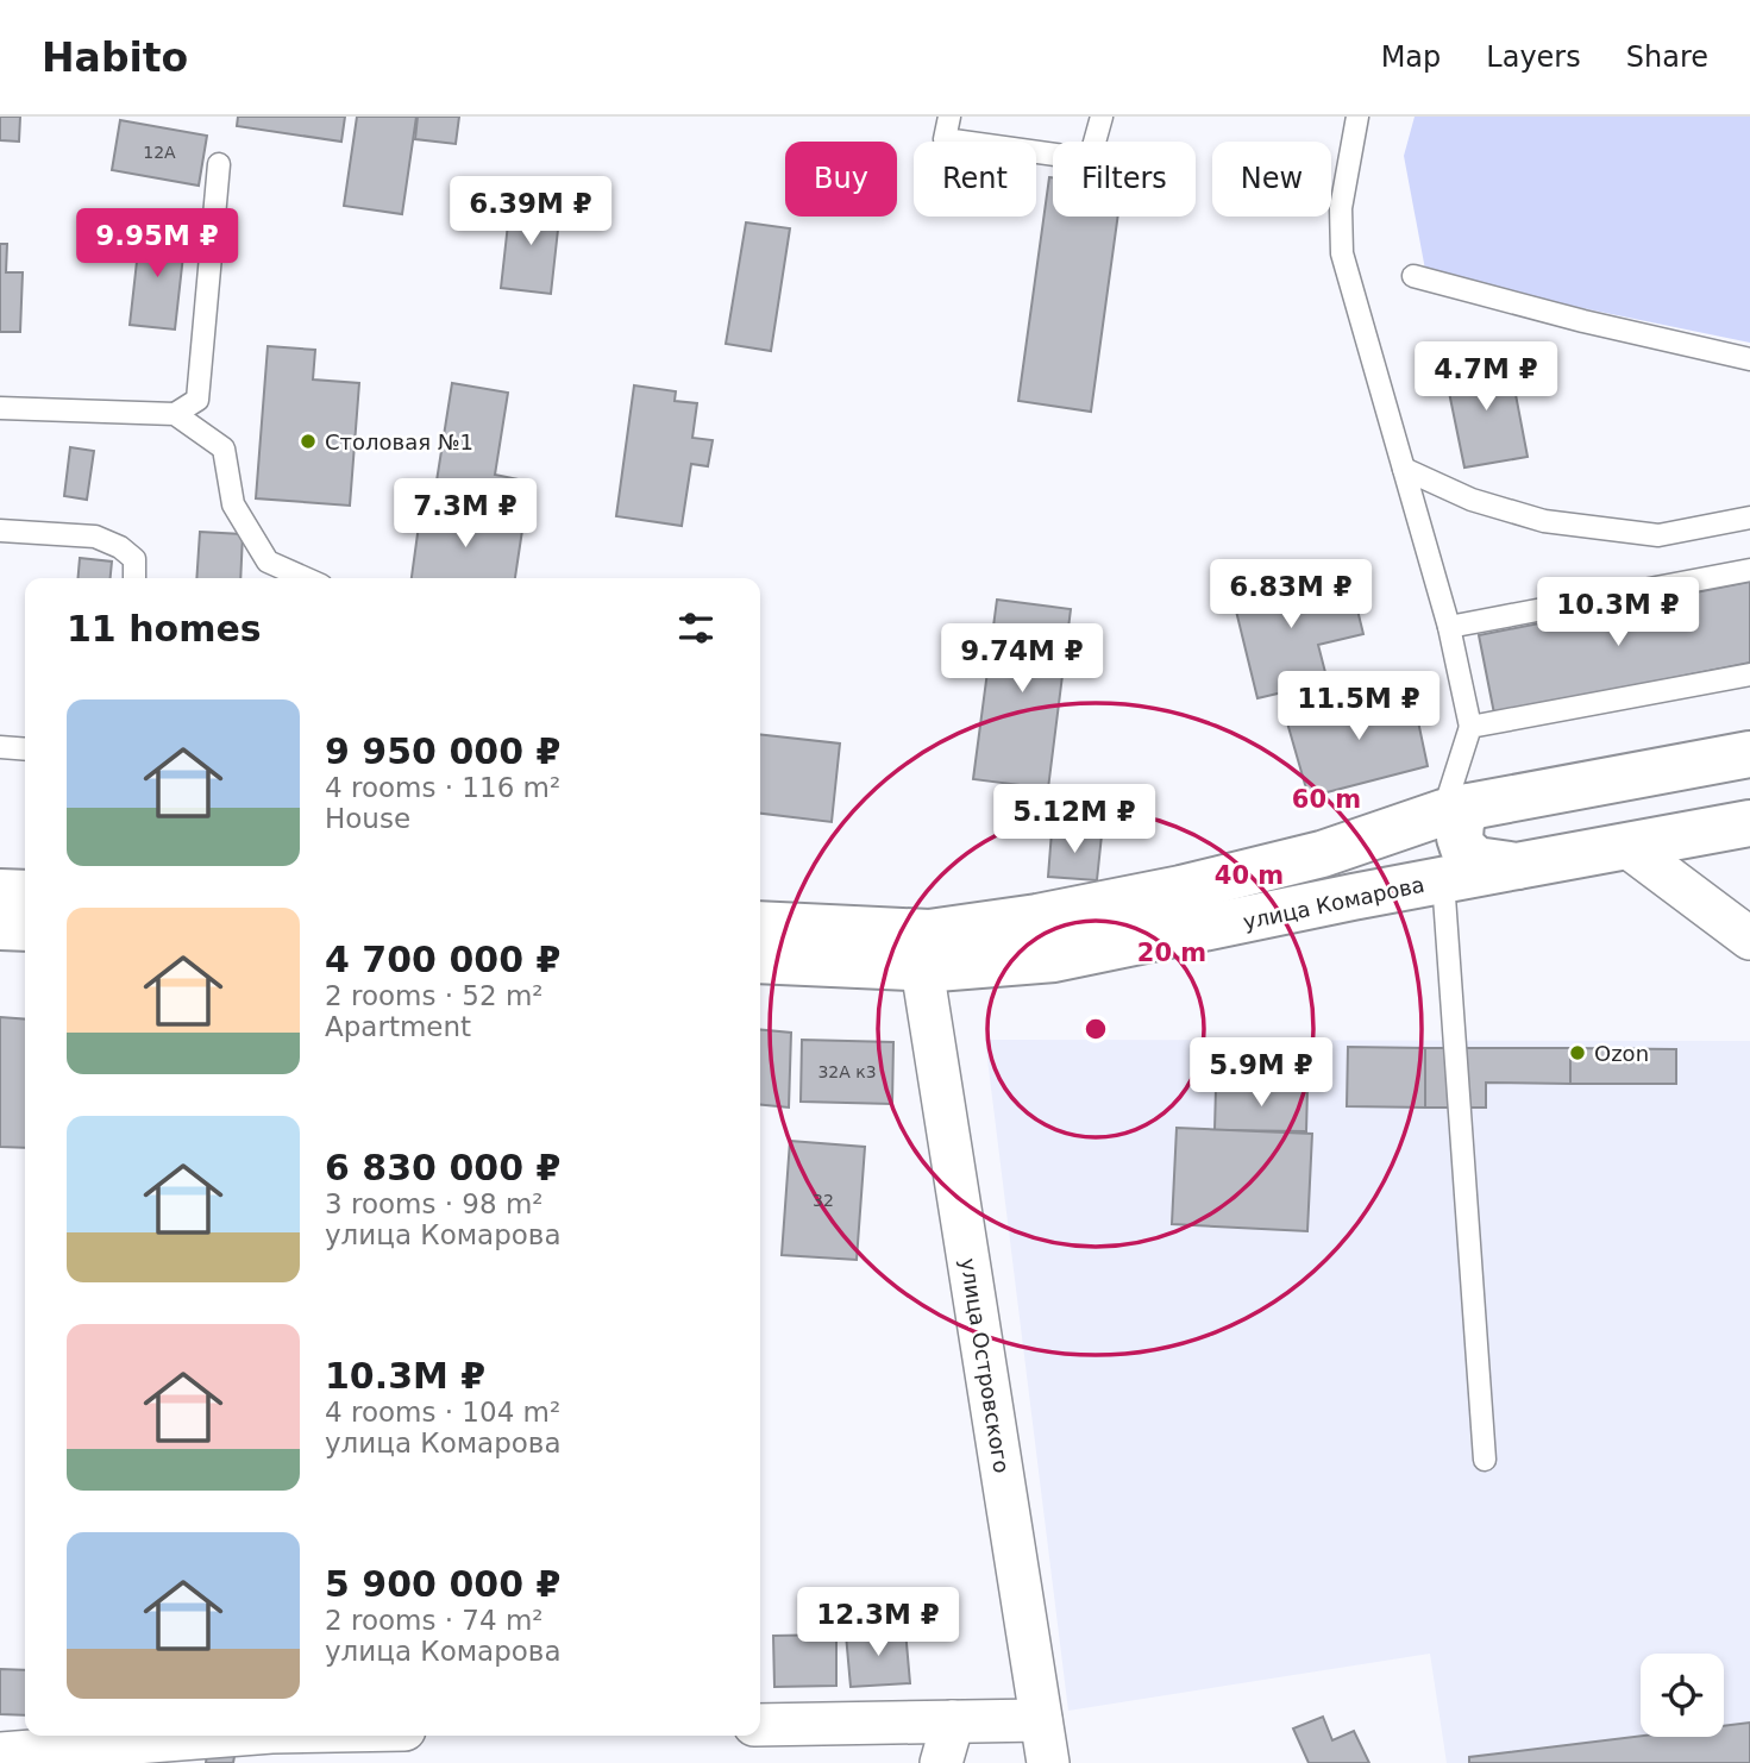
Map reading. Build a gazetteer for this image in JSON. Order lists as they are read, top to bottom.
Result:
{
  "streets": {
    "street": ["улица Комарова", "улица Островского"]
  },
  "crossings": [
    ["улица Комарова", "улица Островского"]
  ],
  "places": ["Столовая №1", "Ozon"],
  "house_numbers": ["12А", "32А к3", "32"],
  "page": {
    "header": "Habito",
    "nav": ["Map", "Layers", "Share"],
    "chip": [
      "Buy",
      "Rent",
      "Filters",
      "New"
    ],
    "price": [
      "6.39M ₽",
      "9.95M ₽",
      "4.7M ₽",
      "7.3M ₽",
      "6.83M ₽",
      "10.3M ₽",
      "9.74M ₽",
      "11.5M ₽",
      "5.12M ₽",
      "5.9M ₽",
      "12.3M ₽"
    ],
    "heading": "11 homes",
    "list": [
      {
        "name": "9 950 000 ₽",
        "note": "4 rooms · 116 m² · House"
      },
      {
        "name": "4 700 000 ₽",
        "note": "2 rooms · 52 m² · Apartment"
      },
      {
        "name": "6 830 000 ₽",
        "note": "3 rooms · 98 m² · улица Комарова"
      },
      {
        "name": "10.3M ₽",
        "note": "4 rooms · 104 m² · улица Комарова"
      },
      {
        "name": "5 900 000 ₽",
        "note": "2 rooms · 74 m² · улица Комарова"
      }
    ]
  },
  "rings": ["60 m", "40 m", "20 m"]
}
